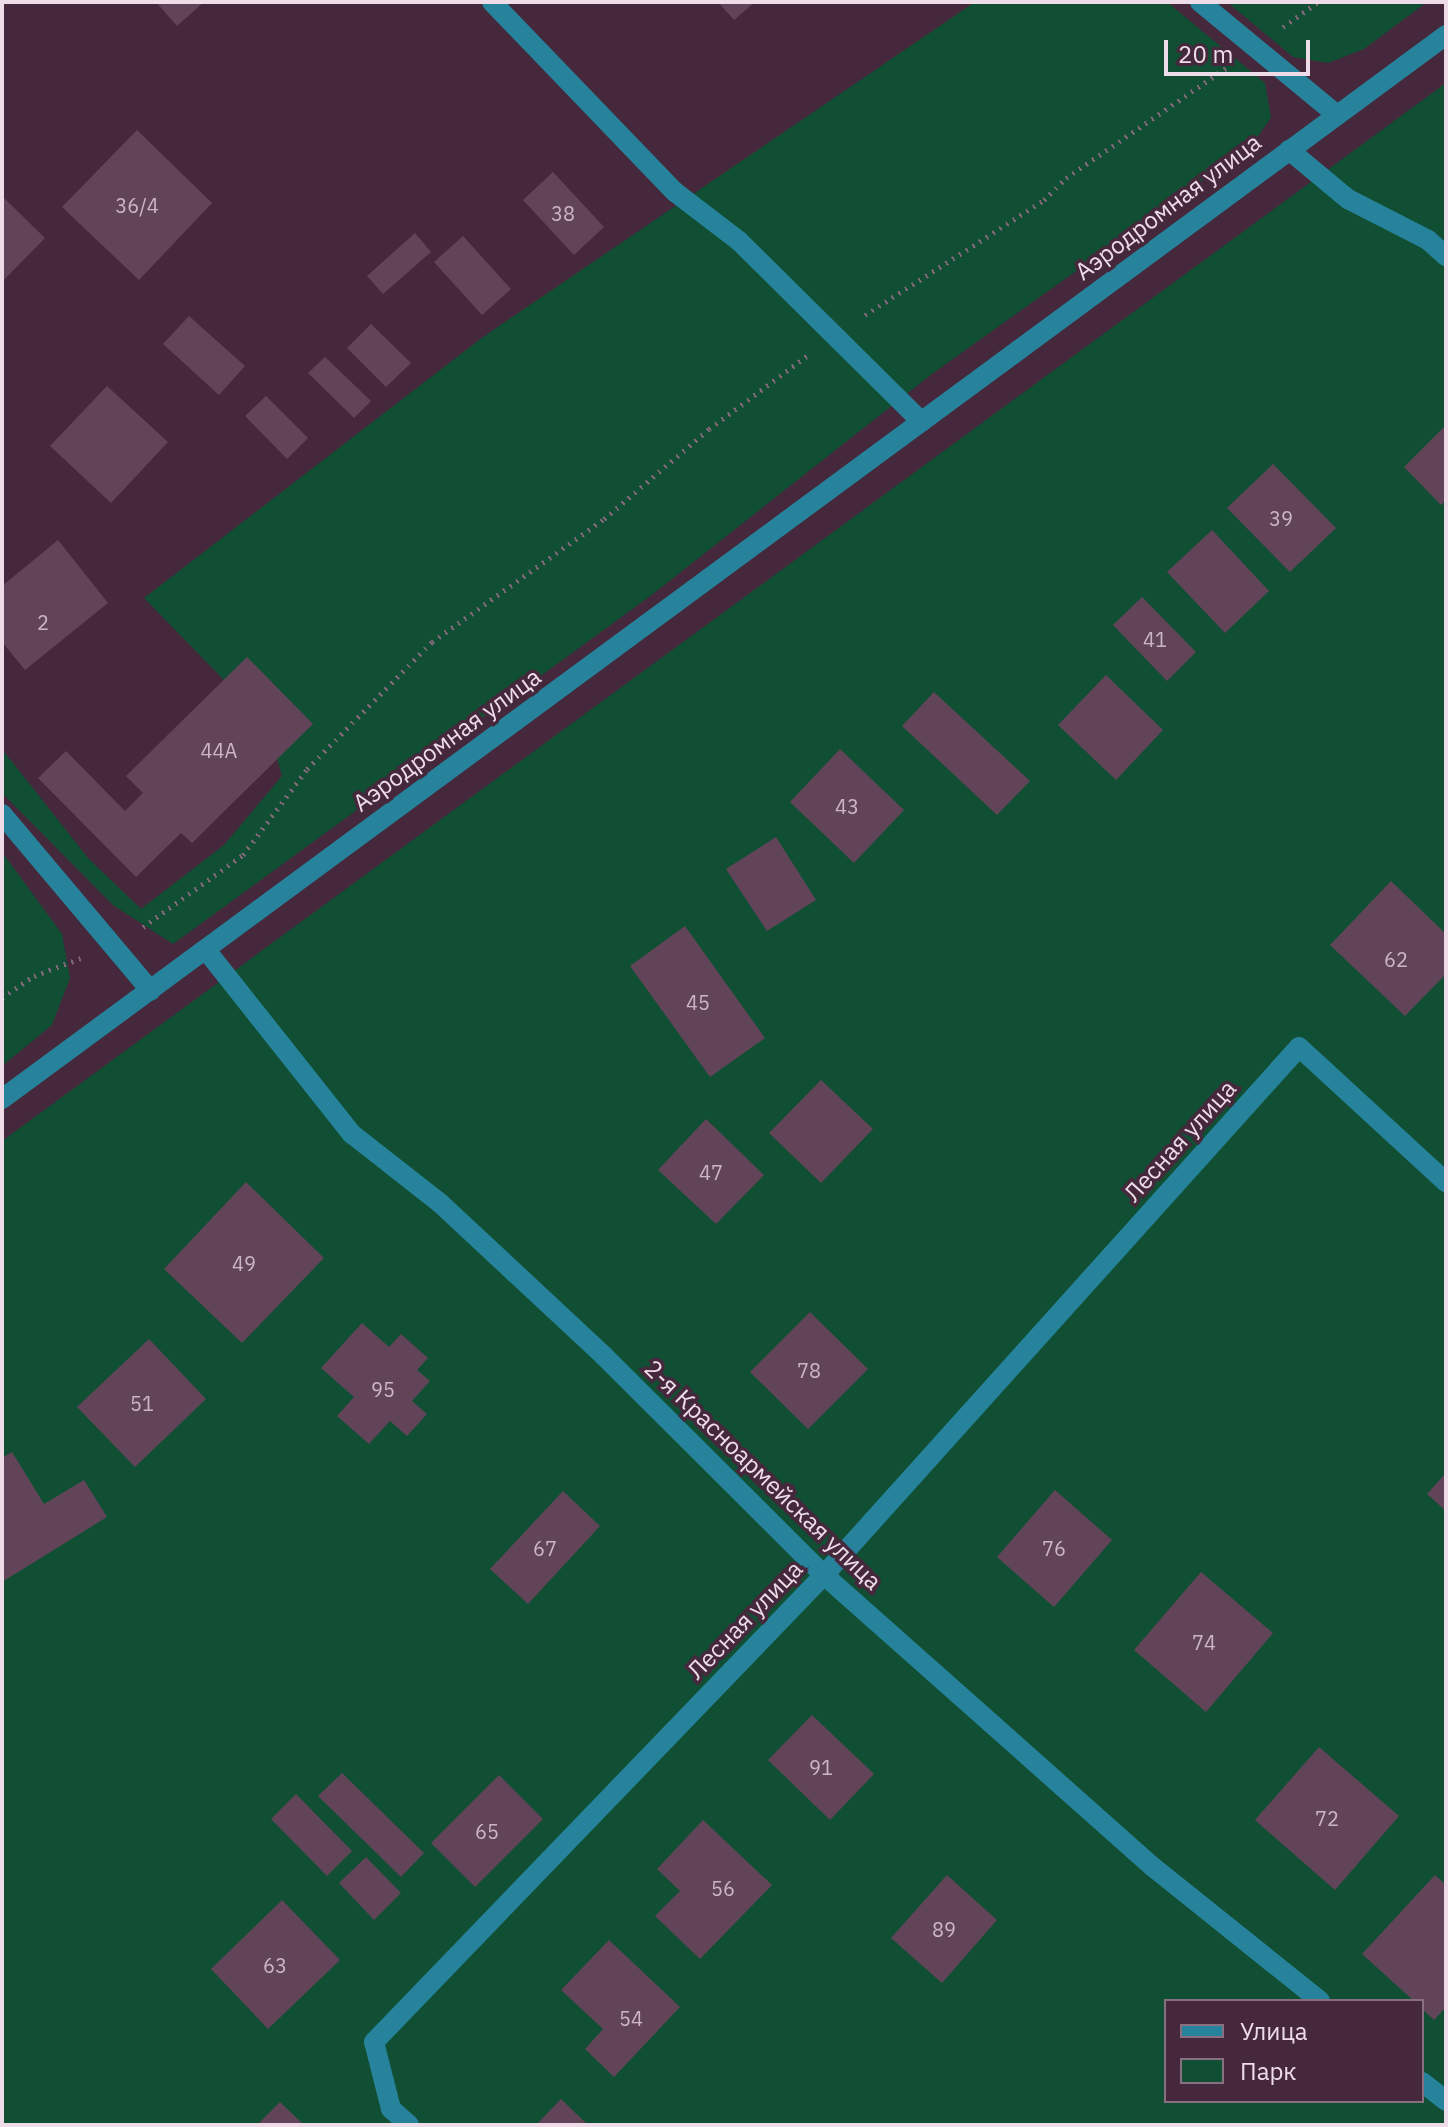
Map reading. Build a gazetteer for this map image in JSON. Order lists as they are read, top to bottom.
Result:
{
  "streets": {
    "street": ["Аэродромная улица", "Лесная улица", "2-я Красноармейская улица"]
  },
  "crossings": [
    ["Аэродромная улица", "2-я Красноармейская улица"],
    ["Лесная улица", "2-я Красноармейская улица"]
  ],
  "house_numbers": [
    "36/4",
    "38",
    "39",
    "2",
    "41",
    "44А",
    "43",
    "62",
    "45",
    "47",
    "49",
    "78",
    "95",
    "51",
    "67",
    "76",
    "74",
    "91",
    "72",
    "65",
    "56",
    "89",
    "63",
    "54"
  ],
  "legend": ["Улица", "Парк"],
  "scale_bar": "20 m"
}
